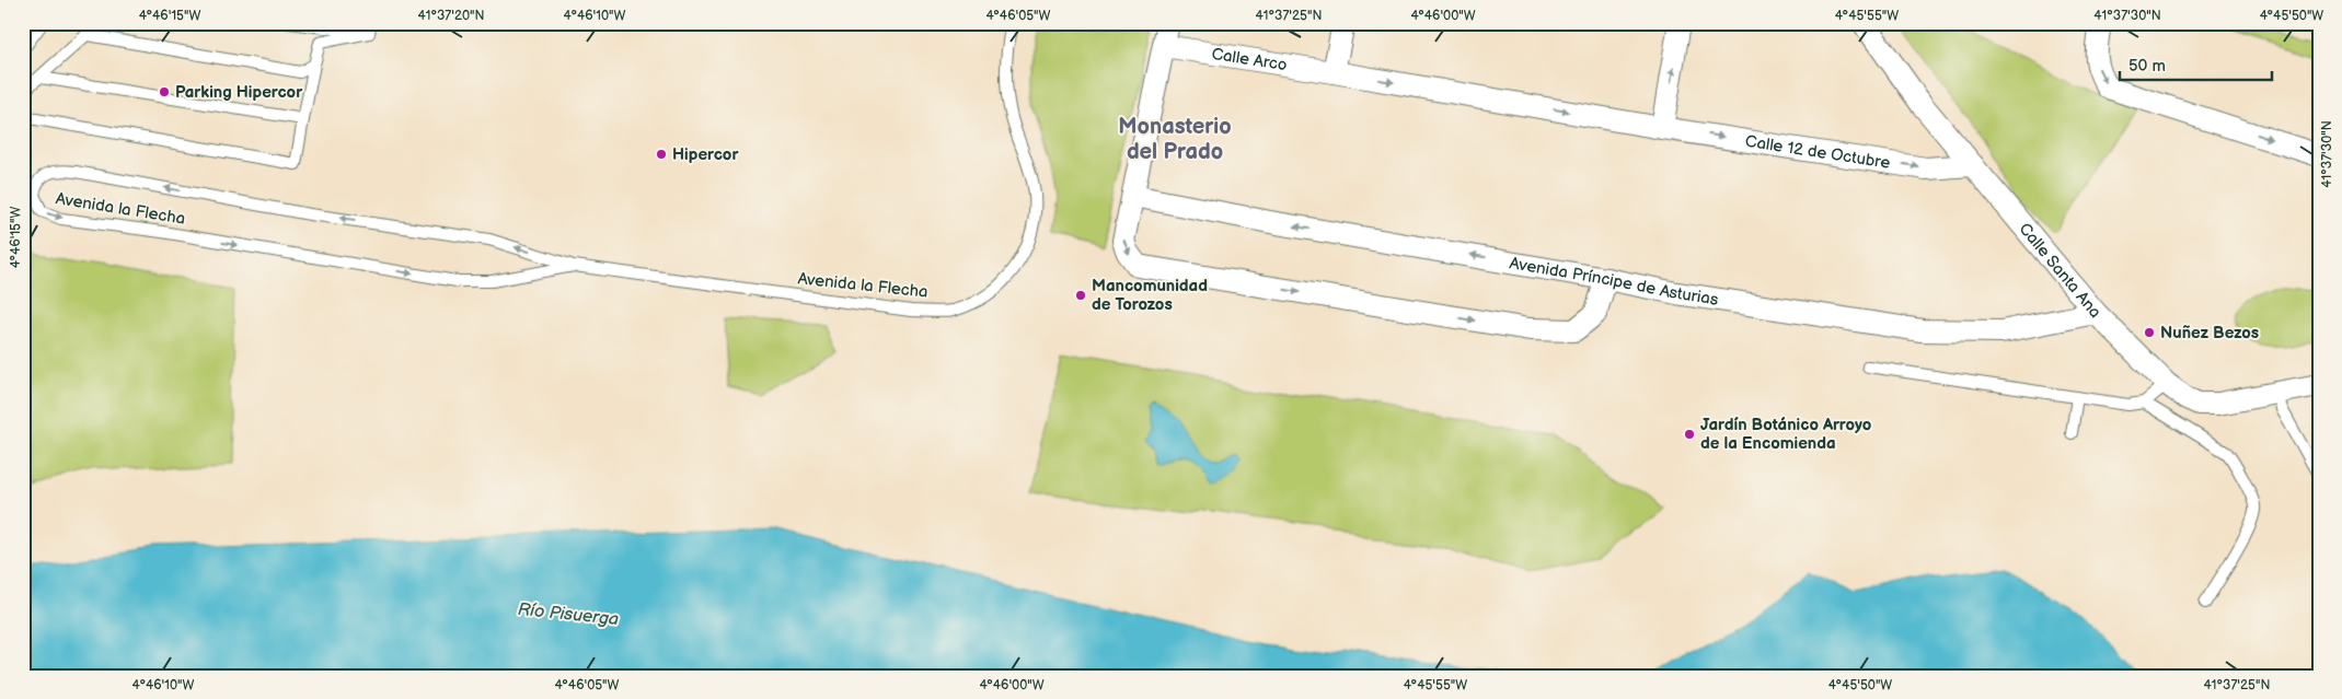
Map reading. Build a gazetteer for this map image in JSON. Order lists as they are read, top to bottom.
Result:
{
  "streets": {
    "street": [
      "Calle Arco",
      "Calle 12 de Octubre",
      "Calle Santa Ana",
      "Avenida Príncipe de Asturias"
    ],
    "lane": ["Avenida la Flecha"]
  },
  "crossings": [
    ["Calle Arco", "Calle 12 de Octubre"],
    ["Calle 12 de Octubre", "Calle Santa Ana"],
    ["Calle Santa Ana", "Avenida Príncipe de Asturias"]
  ],
  "one_way": ["Calle Arco", "Calle 12 de Octubre", "Avenida Príncipe de Asturias"],
  "districts": ["Monasterio del Prado"],
  "water": ["Río Pisuerga"],
  "places": [
    "Parking Hipercor",
    "Hipercor",
    "Mancomunidad de Torozos",
    "Nuñez Bezos",
    "Jardín Botánico Arroyo de la Encomienda"
  ],
  "scale_bar": "50 m",
  "coordinates": [
    "4°46'15\"W",
    "41°37'20\"N",
    "4°46'10\"W",
    "4°46'05\"W",
    "41°37'25\"N",
    "4°46'00\"W",
    "4°45'55\"W",
    "41°37'30\"N",
    "4°45'50\"W"
  ]
}
